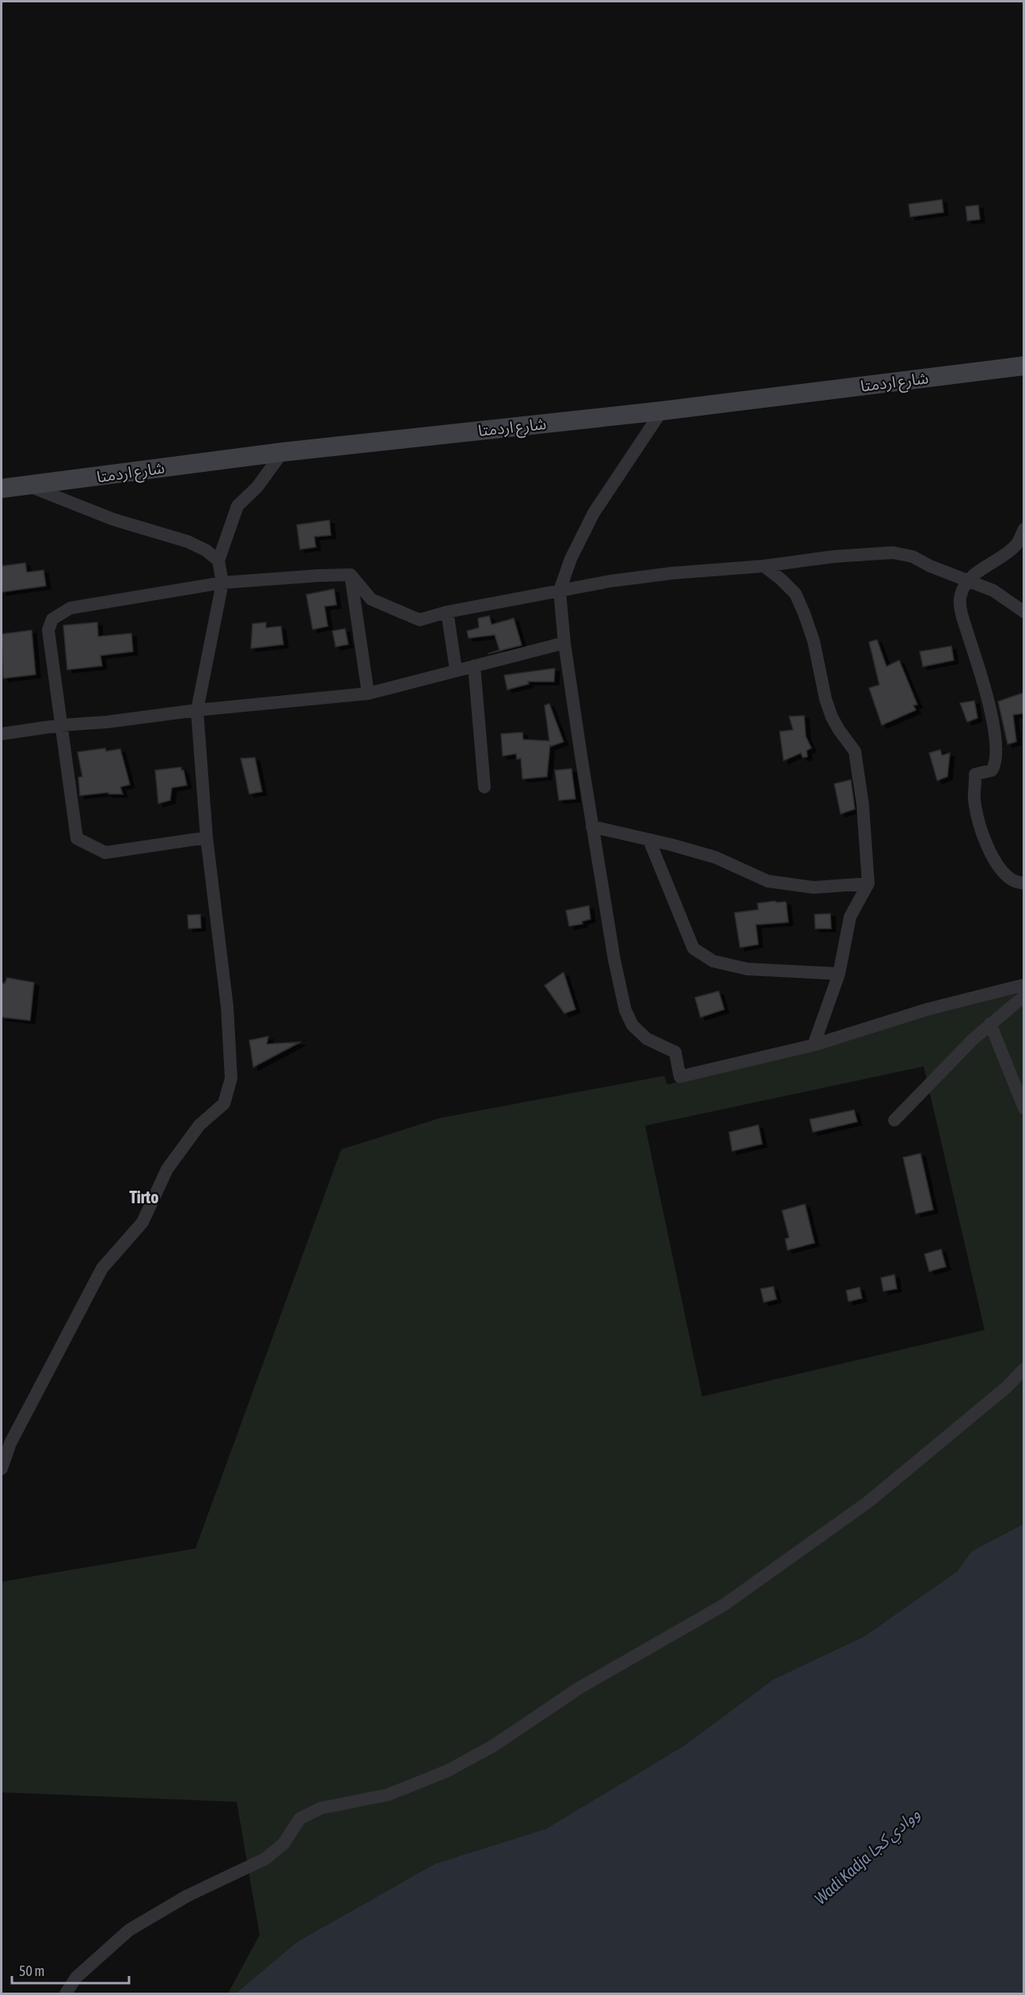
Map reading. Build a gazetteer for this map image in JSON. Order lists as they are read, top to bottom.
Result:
{
  "streets": {
    "main road": ["شارع اردمتا"]
  },
  "districts": ["Tirto"],
  "water": ["Wadi Kadja ووادي كجا"],
  "scale_bar": "50 m"
}
